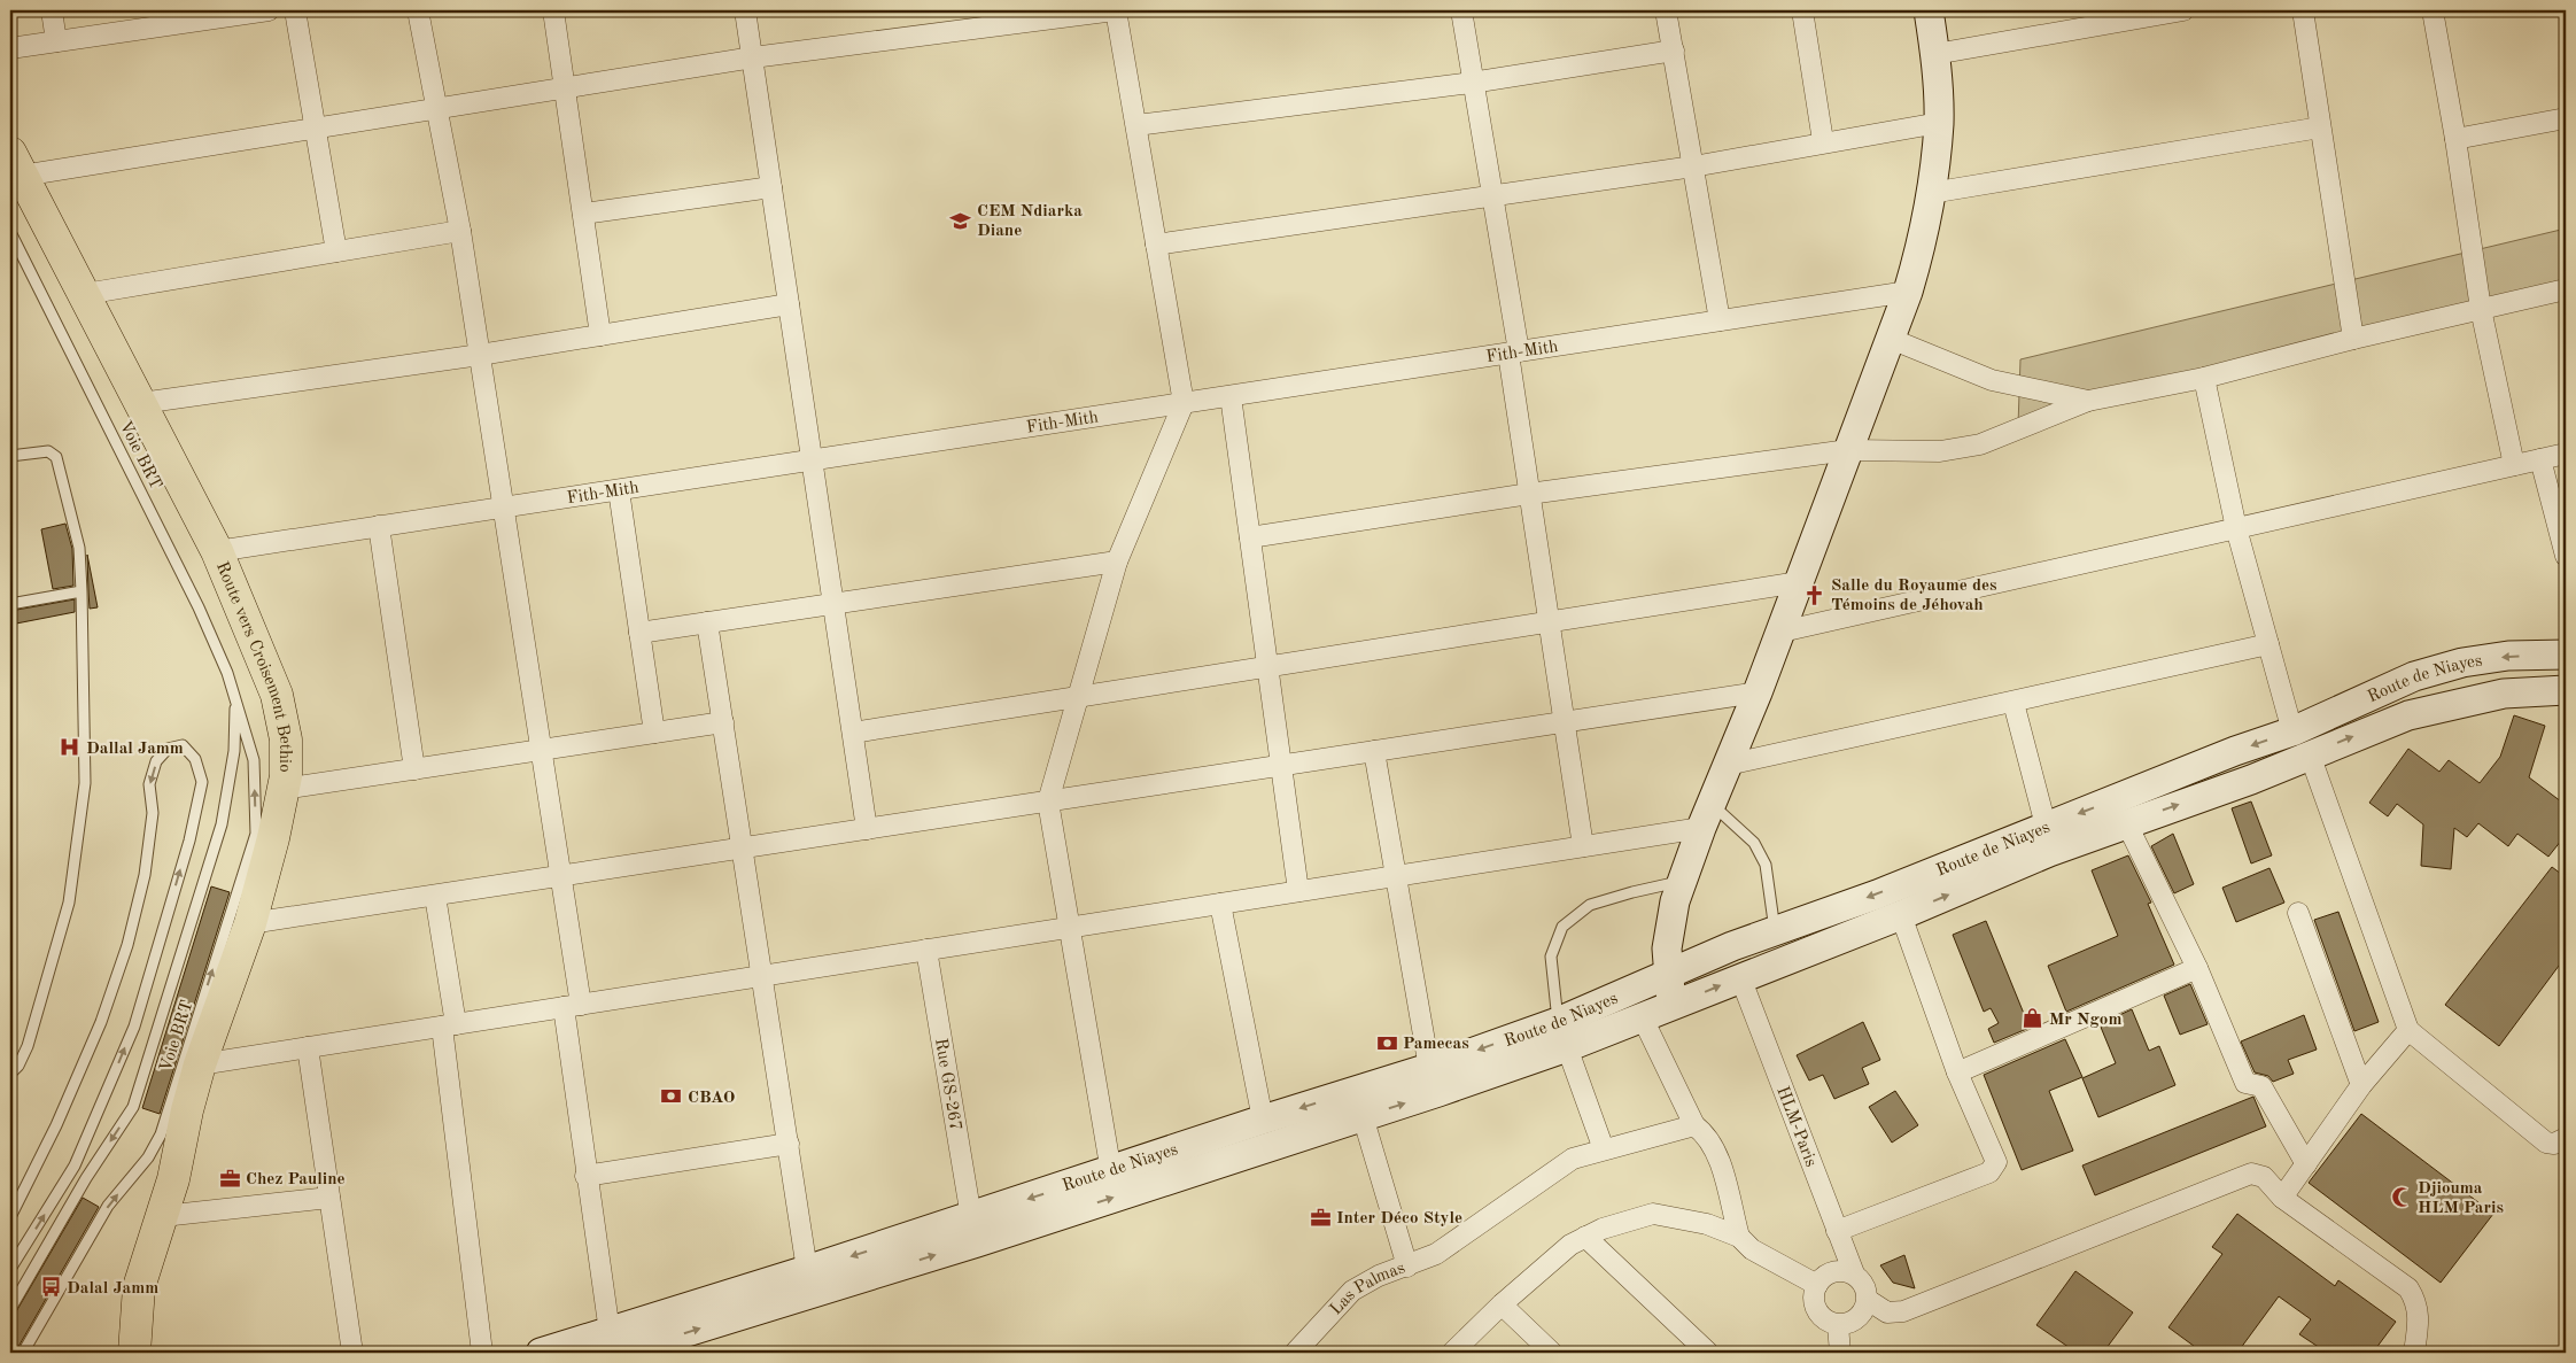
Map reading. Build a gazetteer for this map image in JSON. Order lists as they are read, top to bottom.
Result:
{
  "streets": {
    "main road": ["Route vers Croisement Bethio", "Route de Niayes"],
    "street": [
      "Fith-Mith",
      "Rue GS-267",
      "HLM-Paris",
      "Las Palmas"
    ],
    "lane": ["Voie BRT"]
  },
  "crossings": [
    ["Fith-Mith", "Route vers Croisement Bethio"],
    ["Route de Niayes", "Rue GS-267"],
    ["Route de Niayes", "HLM-Paris"],
    ["Route de Niayes", "Las Palmas"]
  ],
  "places": {
    "school or university": ["CEM Ndiarka Diane"],
    "church": ["Salle du Royaume des Témoins de Jéhovah"],
    "hospital": ["Dallal Jamm"],
    "shop": ["Mr Ngom"],
    "bank": ["Pamecas", "CBAO"],
    "office": ["Chez Pauline", "Inter Déco Style"],
    "mosque": ["Djiouma HLM Paris"],
    "bus stop": ["Dalal Jamm"]
  }
}
